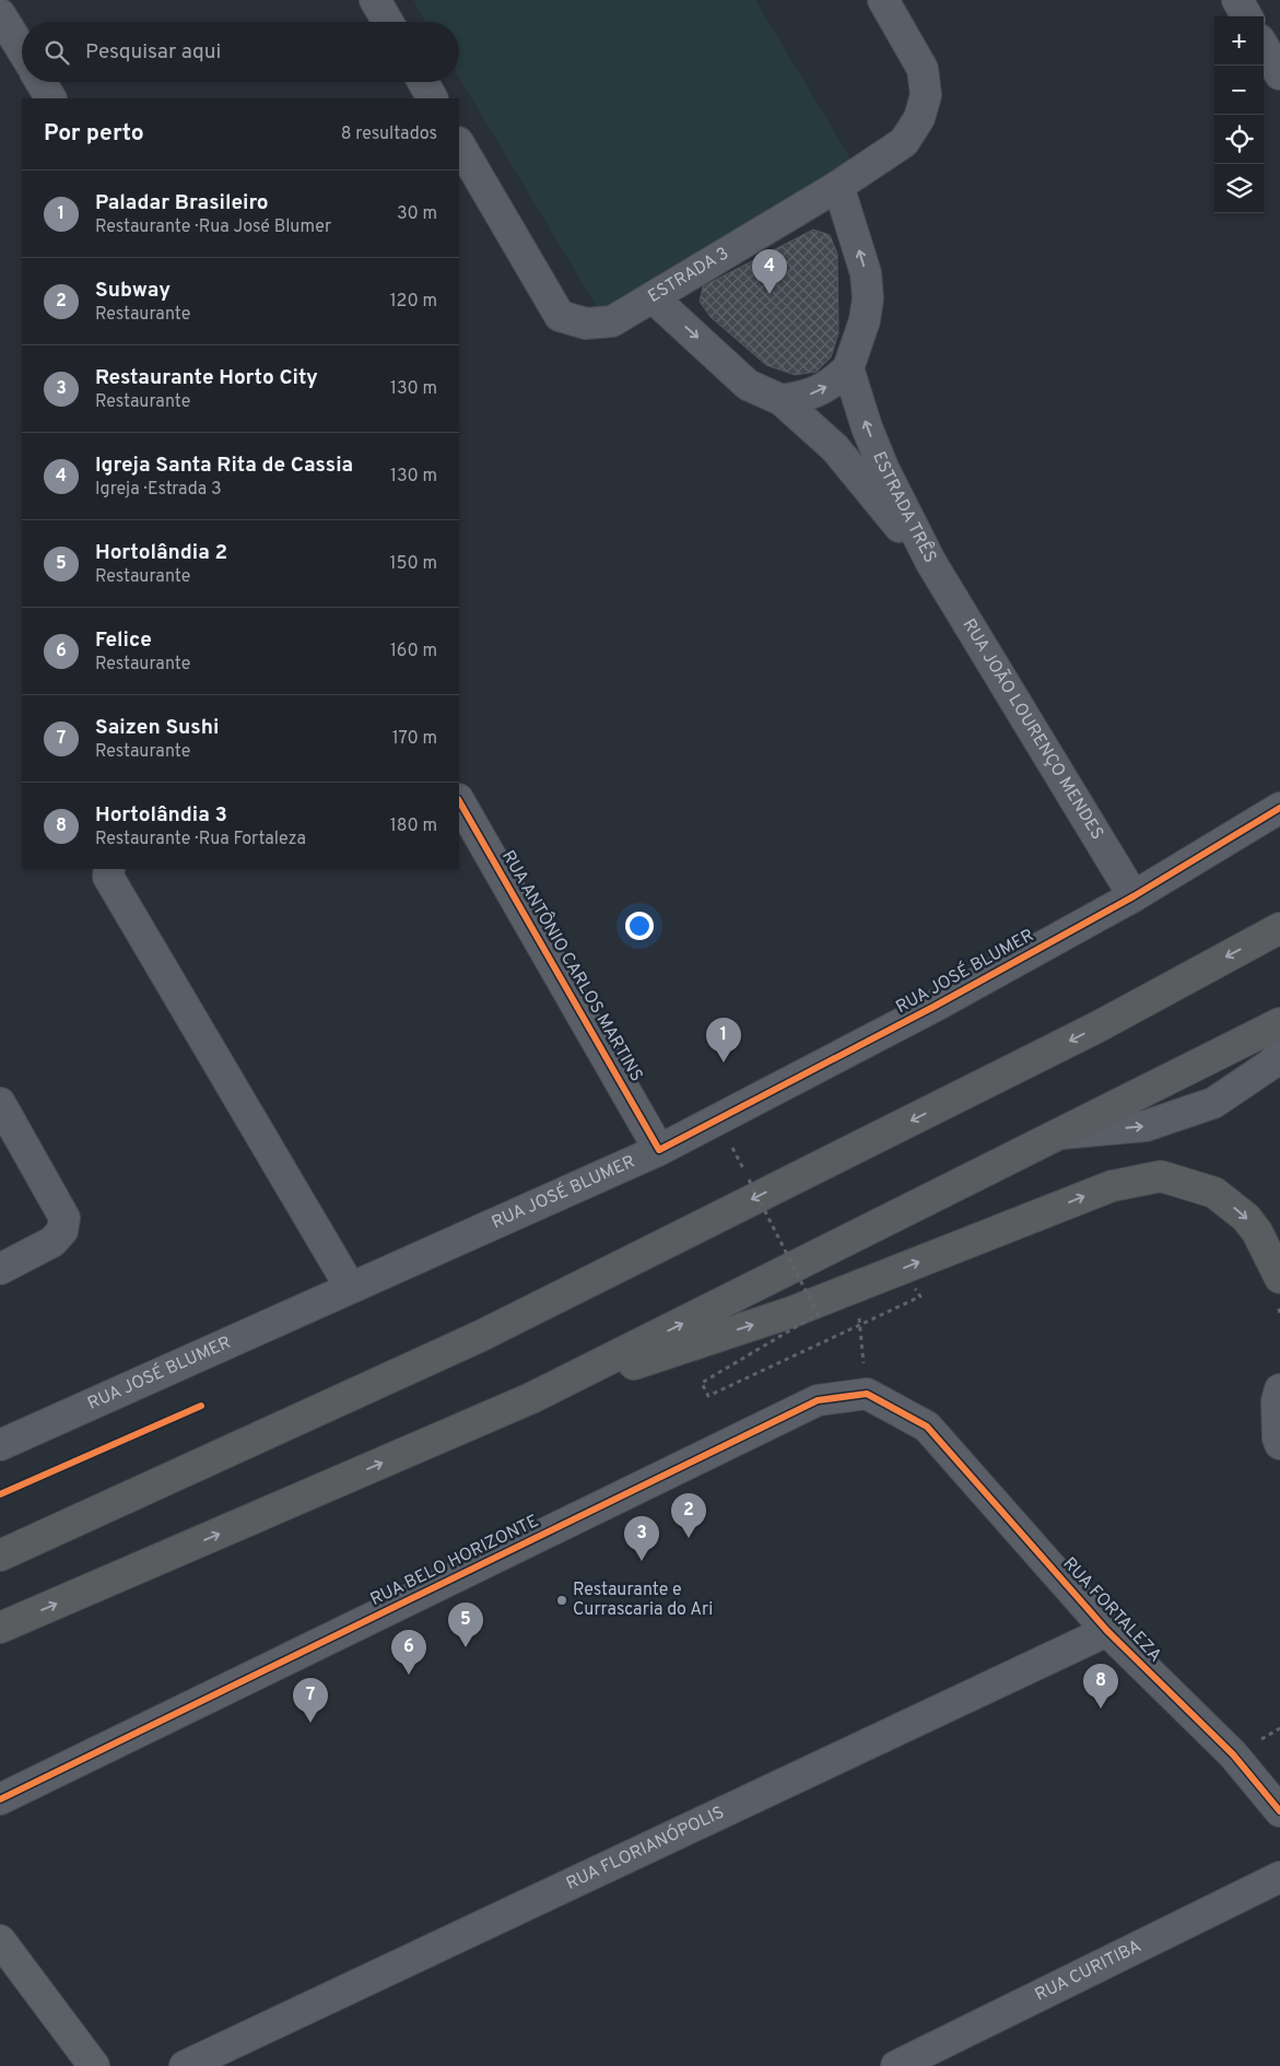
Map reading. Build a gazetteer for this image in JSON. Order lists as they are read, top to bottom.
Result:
{
  "streets": {
    "street": [
      "ESTRADA 3",
      "ESTRADA TRÊS",
      "RUA JOÃO LOURENÇO MENDES",
      "RUA ANTÔNIO CARLOS MARTINS",
      "RUA JOSÉ BLUMER",
      "RUA BELO HORIZONTE",
      "RUA FORTALEZA",
      "RUA FLORIANÓPOLIS",
      "RUA CURITIBA"
    ]
  },
  "crossings": [
    ["ESTRADA 3", "ESTRADA TRÊS"],
    ["ESTRADA TRÊS", "RUA JOÃO LOURENÇO MENDES"],
    ["RUA JOÃO LOURENÇO MENDES", "RUA JOSÉ BLUMER"],
    ["RUA ANTÔNIO CARLOS MARTINS", "RUA JOSÉ BLUMER"],
    ["RUA BELO HORIZONTE", "RUA FORTALEZA"],
    ["RUA FORTALEZA", "RUA FLORIANÓPOLIS"]
  ],
  "places": ["Restaurante e Currascaria do Ari"],
  "page": {
    "map_buttons": ["+", "−"],
    "search": "Pesquisar aqui",
    "heading": ["Por perto", "8 resultados"],
    "list": [
      {
        "mark": "1",
        "name": "Paladar Brasileiro",
        "note": "Restaurante · Rua José Blumer",
        "value": "30 m"
      },
      {
        "mark": "2",
        "name": "Subway",
        "note": "Restaurante",
        "value": "120 m"
      },
      {
        "mark": "3",
        "name": "Restaurante Horto City",
        "note": "Restaurante",
        "value": "130 m"
      },
      {
        "mark": "4",
        "name": "Igreja Santa Rita de Cassia",
        "note": "Igreja · Estrada 3",
        "value": "130 m"
      },
      {
        "mark": "5",
        "name": "Hortolândia 2",
        "note": "Restaurante",
        "value": "150 m"
      },
      {
        "mark": "6",
        "name": "Felice",
        "note": "Restaurante",
        "value": "160 m"
      },
      {
        "mark": "7",
        "name": "Saizen Sushi",
        "note": "Restaurante",
        "value": "170 m"
      },
      {
        "mark": "8",
        "name": "Hortolândia 3",
        "note": "Restaurante · Rua Fortaleza",
        "value": "180 m"
      }
    ],
    "pins": [
      "4",
      "1",
      "2",
      "3",
      "5",
      "6",
      "8",
      "7"
    ]
  }
}
